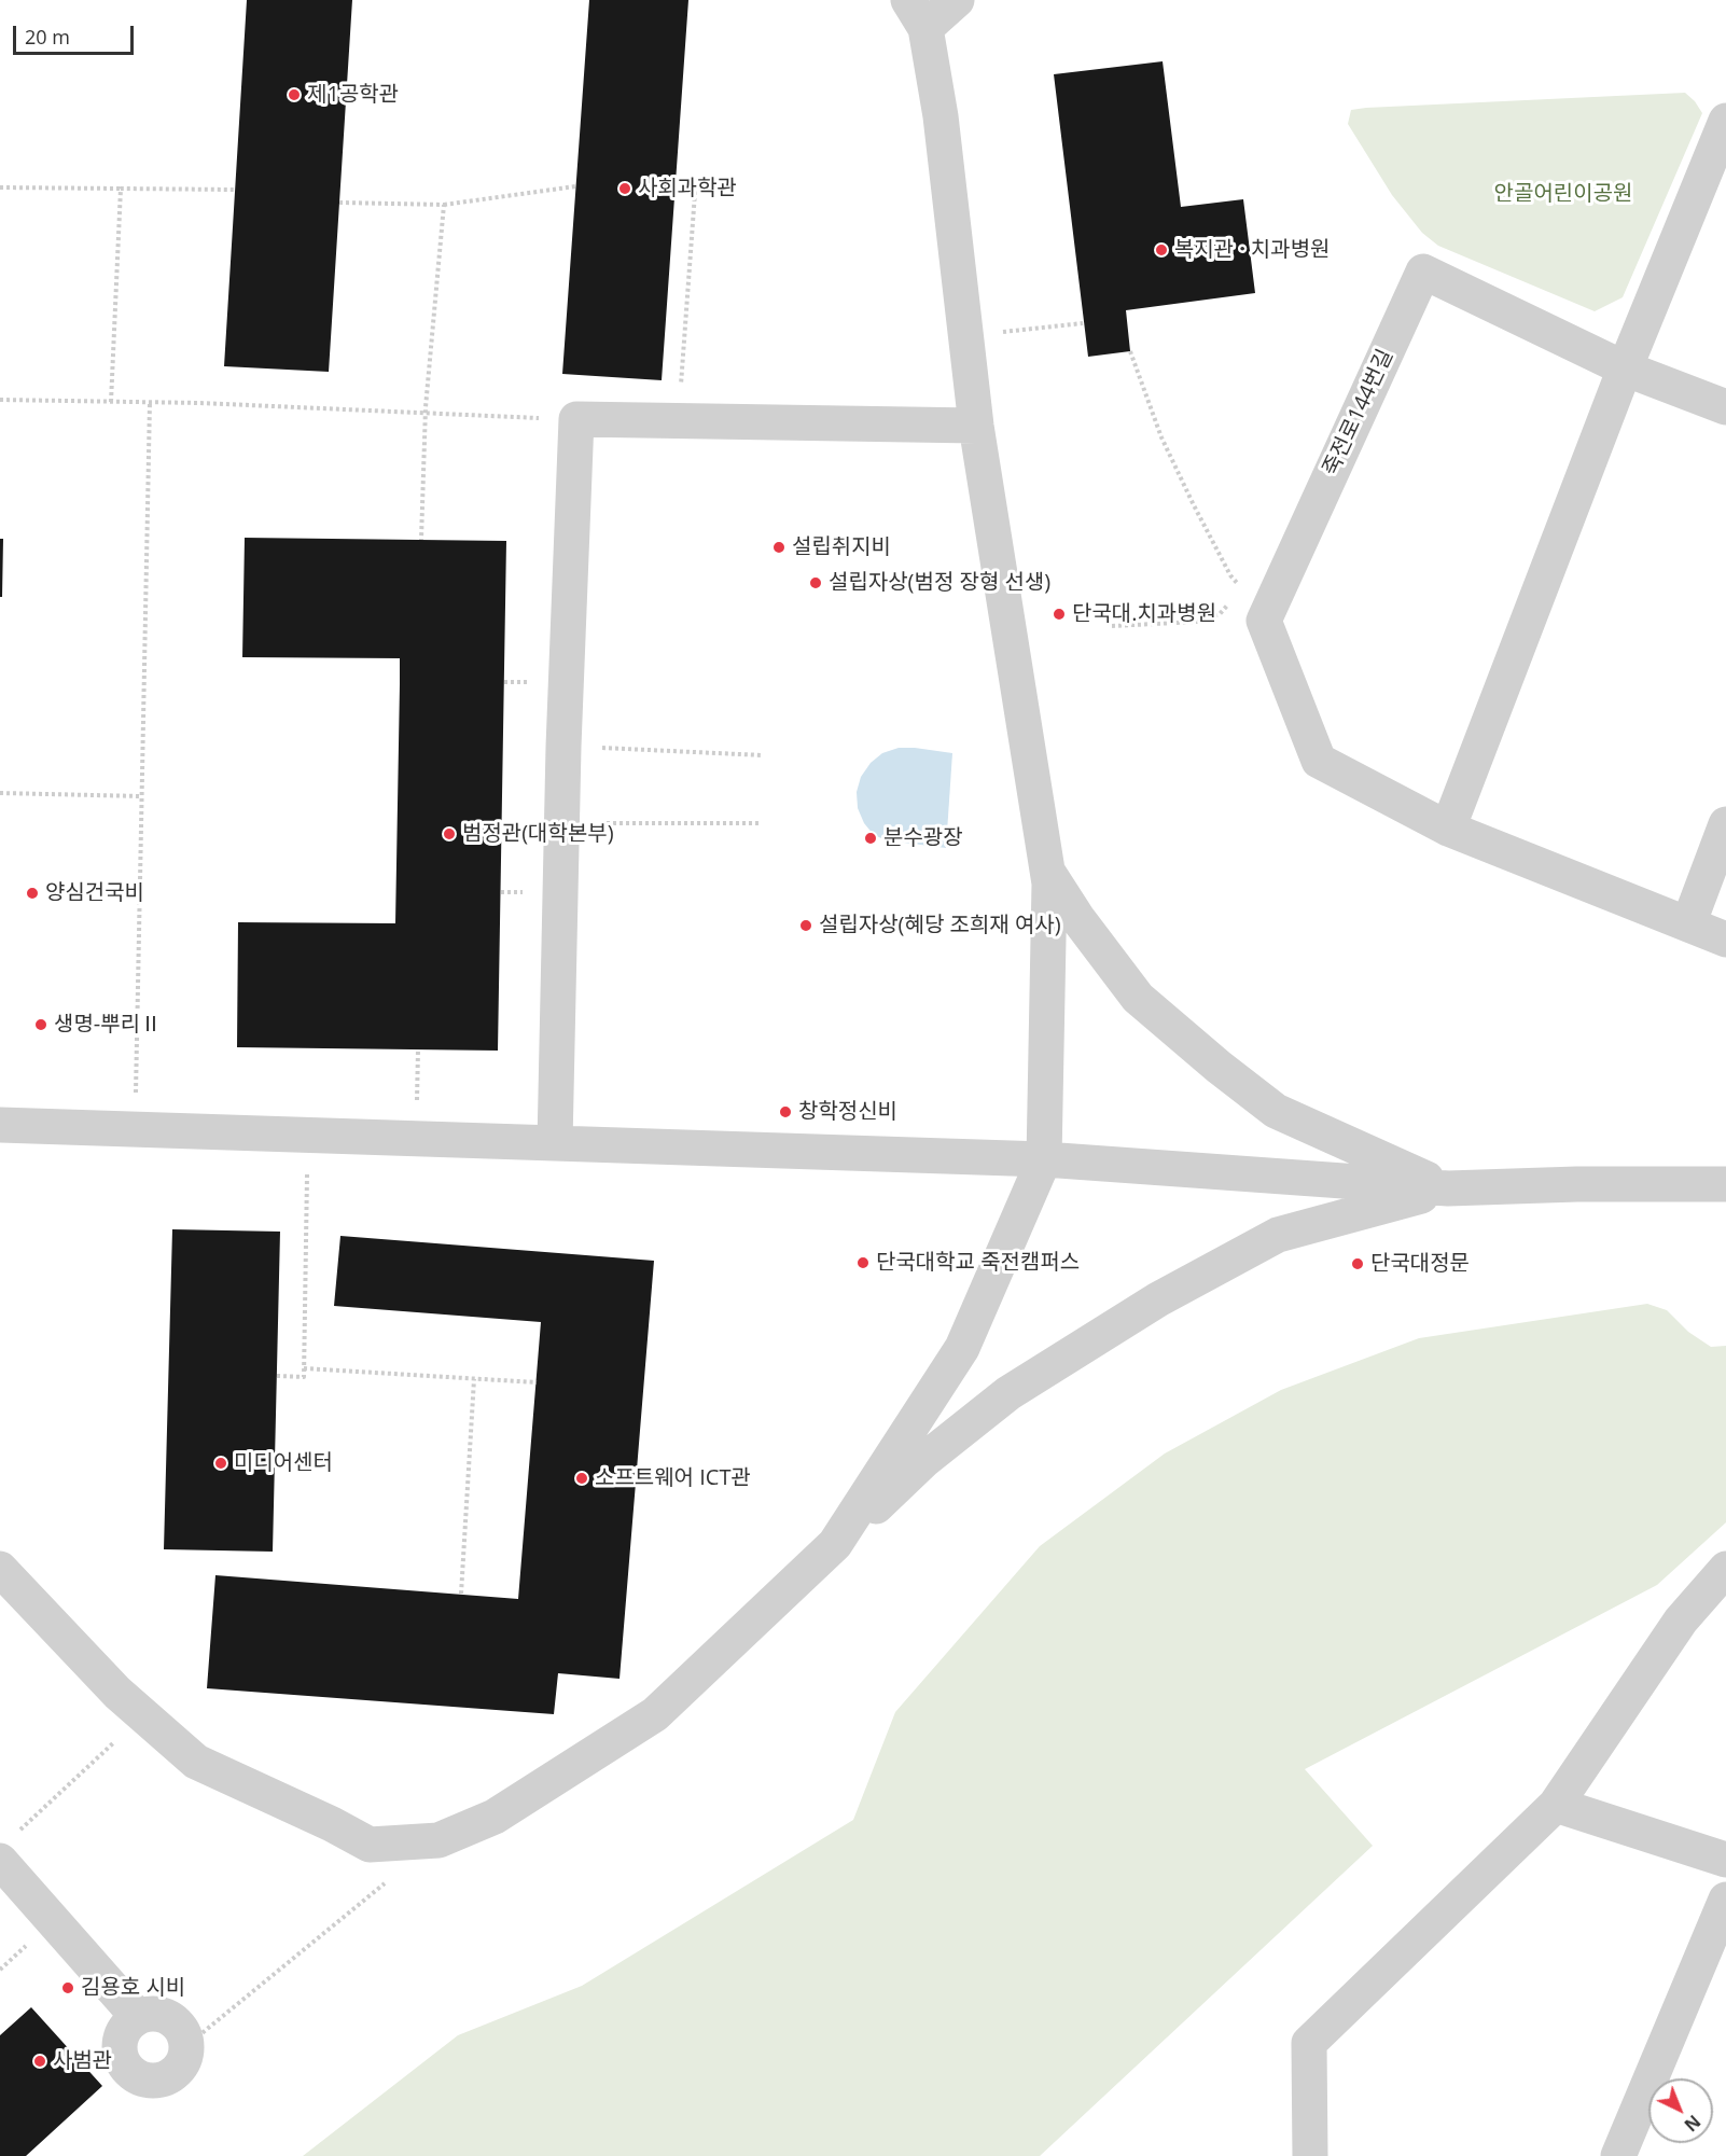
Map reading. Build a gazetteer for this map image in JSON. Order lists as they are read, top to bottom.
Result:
{
  "streets": {
    "lane": ["죽전로144번길"]
  },
  "parks": ["안골어린이공원"],
  "places": [
    "제1공학관",
    "사회과학관",
    "복지관 · 치과병원",
    "설립취지비",
    "설립자상(범정 장형 선생)",
    "단국대.치과병원",
    "범정관(대학본부)",
    "분수광장",
    "양심건국비",
    "설립자상(혜당 조희재 여사)",
    "생명-뿌리Ⅱ",
    "창학정신비",
    "단국대학교 죽전캠퍼스",
    "단국대정문",
    "미디어센터",
    "소프트웨어 ICT관",
    "김용호 시비",
    "사범관"
  ],
  "scale_bar": "20 m",
  "north": "bottom right"
}
